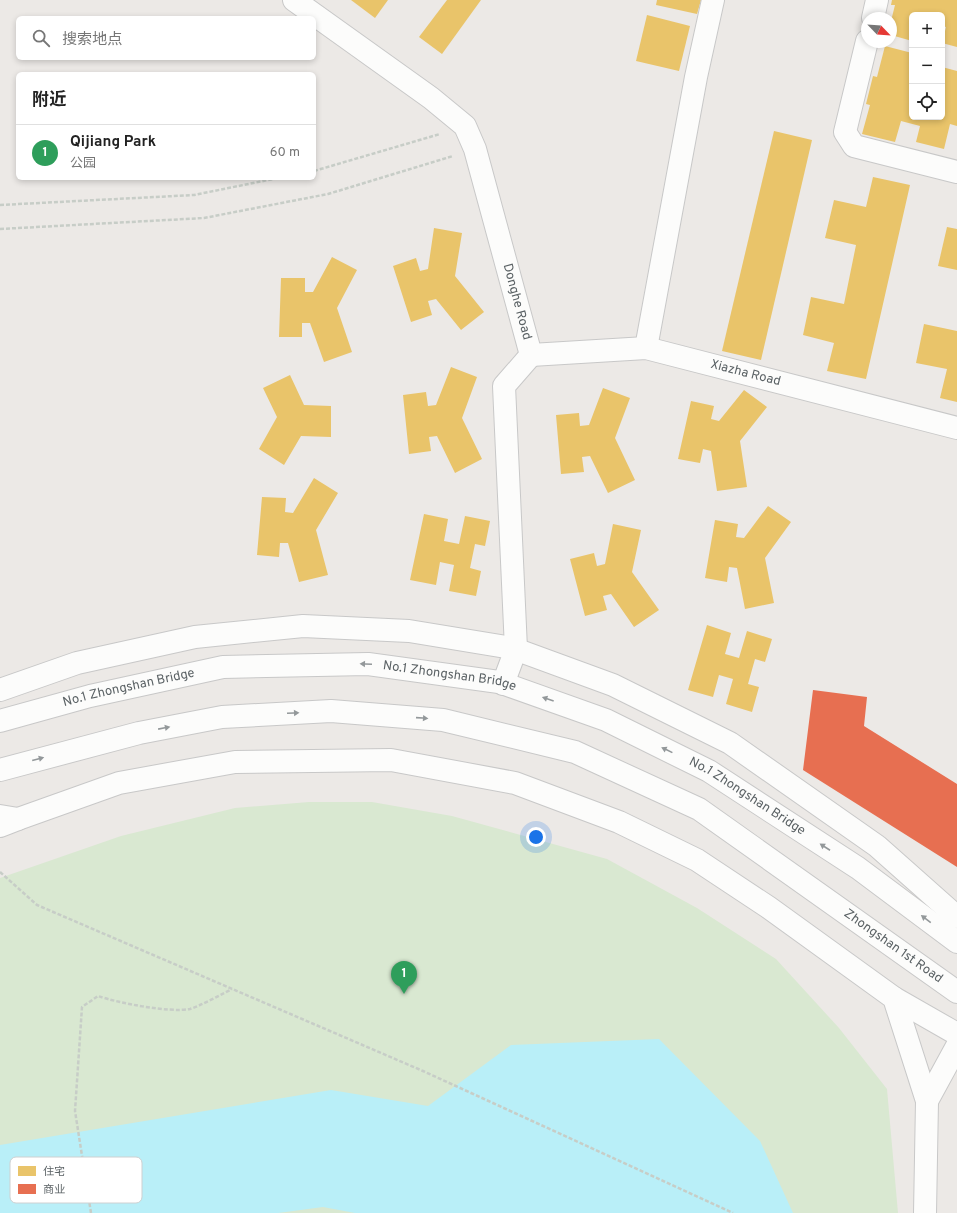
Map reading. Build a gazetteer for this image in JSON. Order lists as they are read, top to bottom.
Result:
{
  "streets": {
    "street": [
      "Donghe Road",
      "Xiazha Road",
      "No.1 Zhongshan Bridge",
      "Zhongshan 1st Road"
    ]
  },
  "crossings": [
    ["Donghe Road", "Xiazha Road"],
    ["Donghe Road", "No.1 Zhongshan Bridge"]
  ],
  "legend": ["住宅", "商业"],
  "north": "bottom right",
  "page": {
    "map_buttons": ["+", "−"],
    "search": "搜索地点",
    "heading": "附近",
    "list": [
      {
        "mark": "1",
        "name": "Qijiang Park",
        "note": "公园",
        "value": "60 m"
      }
    ],
    "pins": "1"
  }
}
